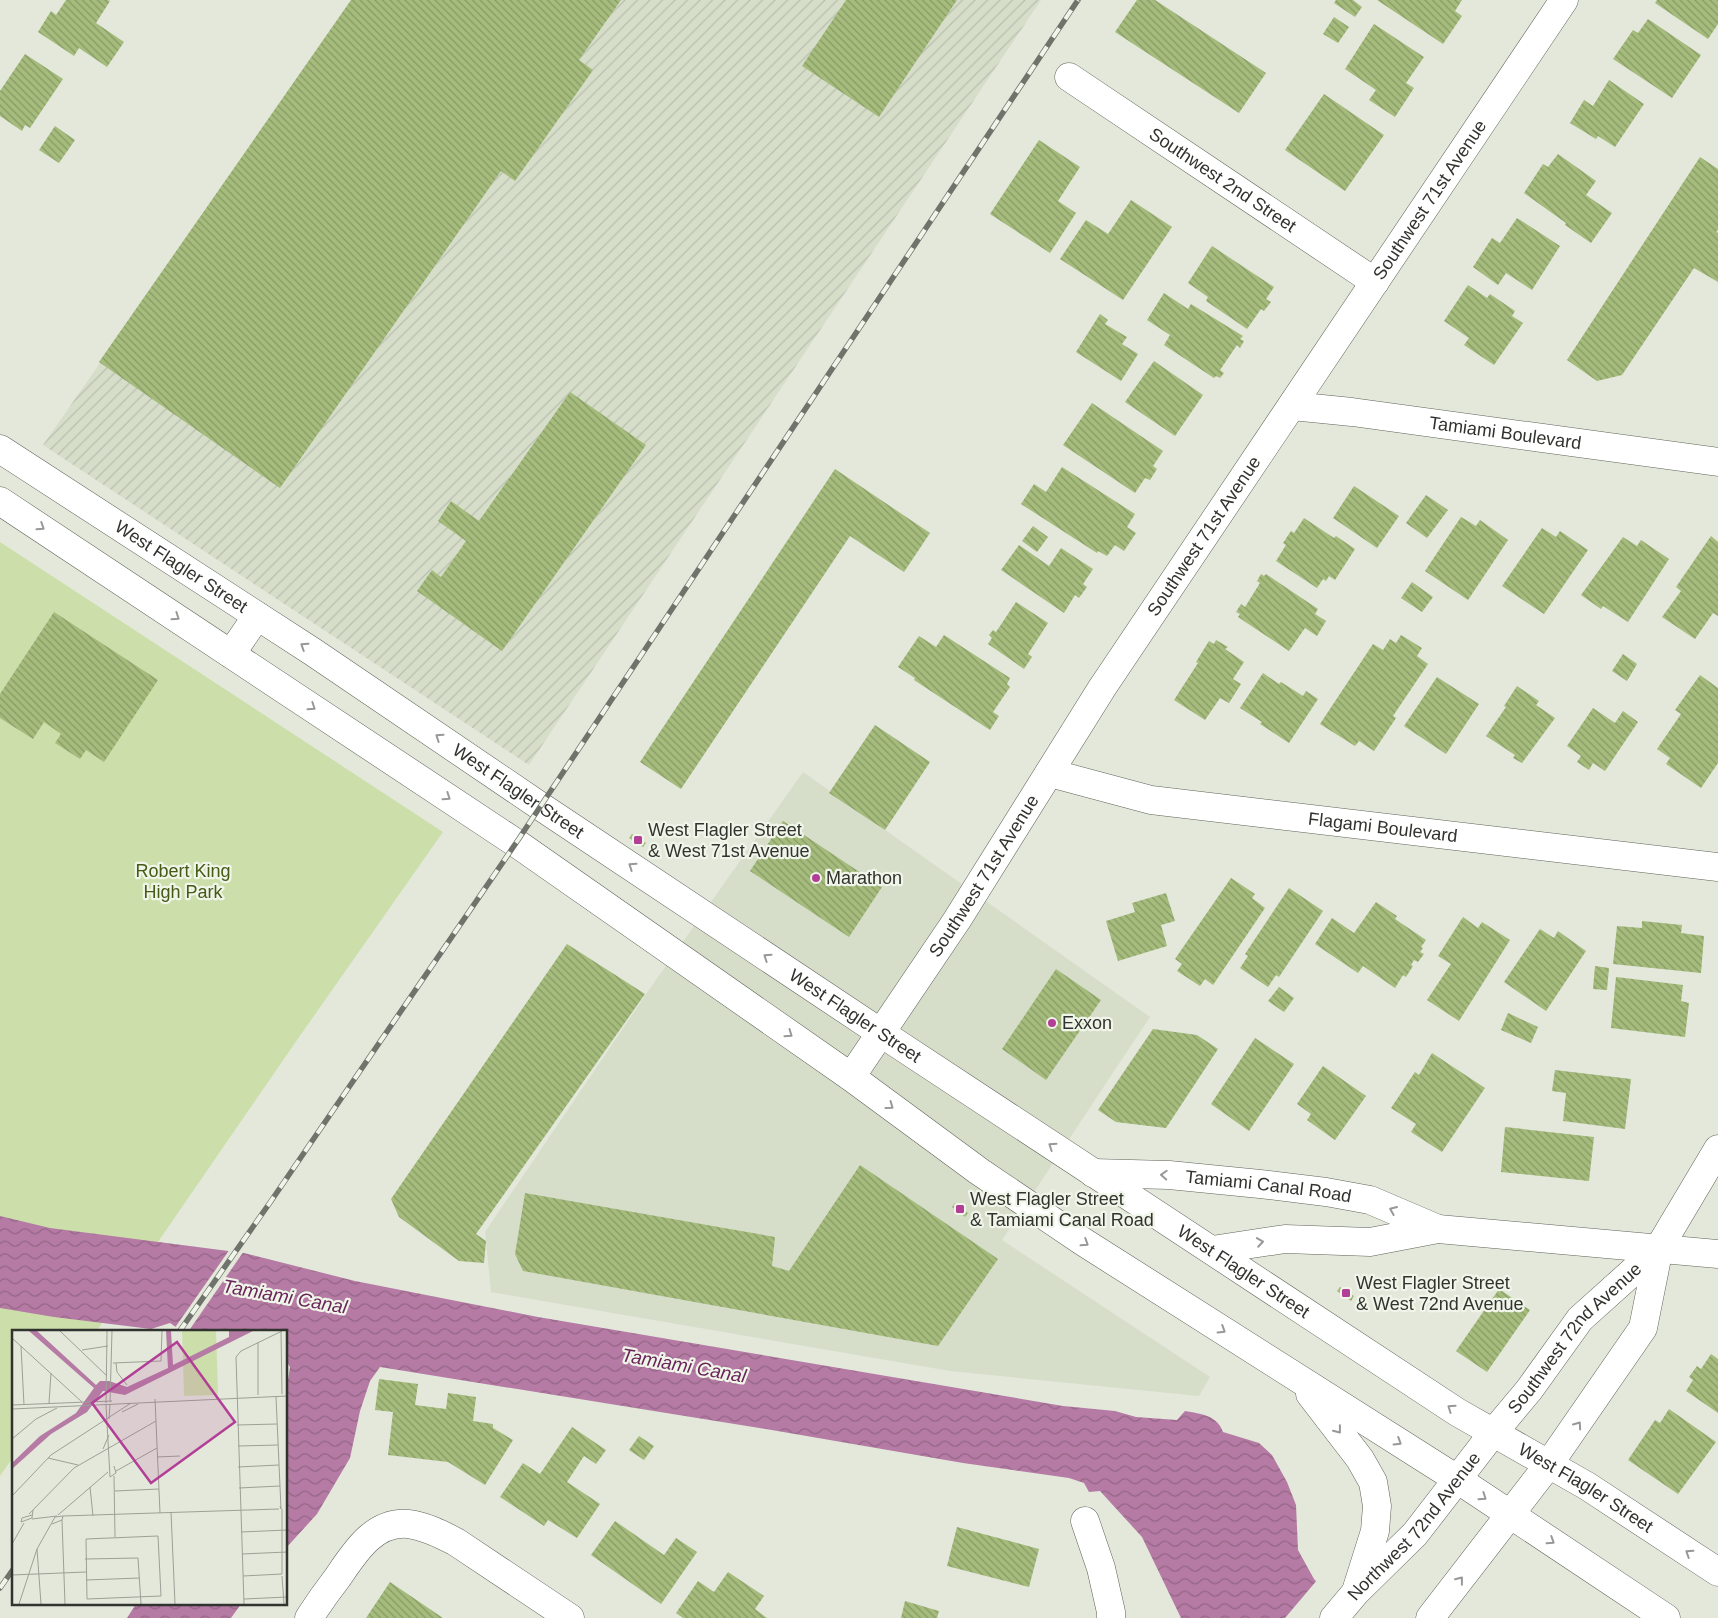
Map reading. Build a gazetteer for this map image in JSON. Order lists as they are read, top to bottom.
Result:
{
  "streets": {
    "main road": [
      "Southwest 2nd Street",
      "Southwest 71st Avenue",
      "Tamiami Boulevard",
      "West Flagler Street",
      "Flagami Boulevard",
      "Tamiami Canal Road",
      "Southwest 72nd Avenue",
      "Northwest 72nd Avenue"
    ]
  },
  "crossings": [
    ["Southwest 2nd Street", "Southwest 71st Avenue"],
    ["Southwest 71st Avenue", "Tamiami Boulevard"],
    ["Southwest 71st Avenue", "West Flagler Street"],
    ["Southwest 71st Avenue", "Flagami Boulevard"],
    ["West Flagler Street", "Tamiami Canal Road"],
    ["West Flagler Street", "Southwest 72nd Avenue"],
    ["West Flagler Street", "Northwest 72nd Avenue"],
    ["Tamiami Canal Road", "Southwest 72nd Avenue"],
    ["Southwest 72nd Avenue", "Northwest 72nd Avenue"]
  ],
  "water": ["Tamiami Canal"],
  "parks": ["Robert King High Park"],
  "places": {
    "transit": ["West Flagler Street & West 71st Avenue", "West Flagler Street & Tamiami Canal Road", "West Flagler Street & West 72nd Avenue"],
    "other": ["Marathon", "Exxon"]
  }
}
